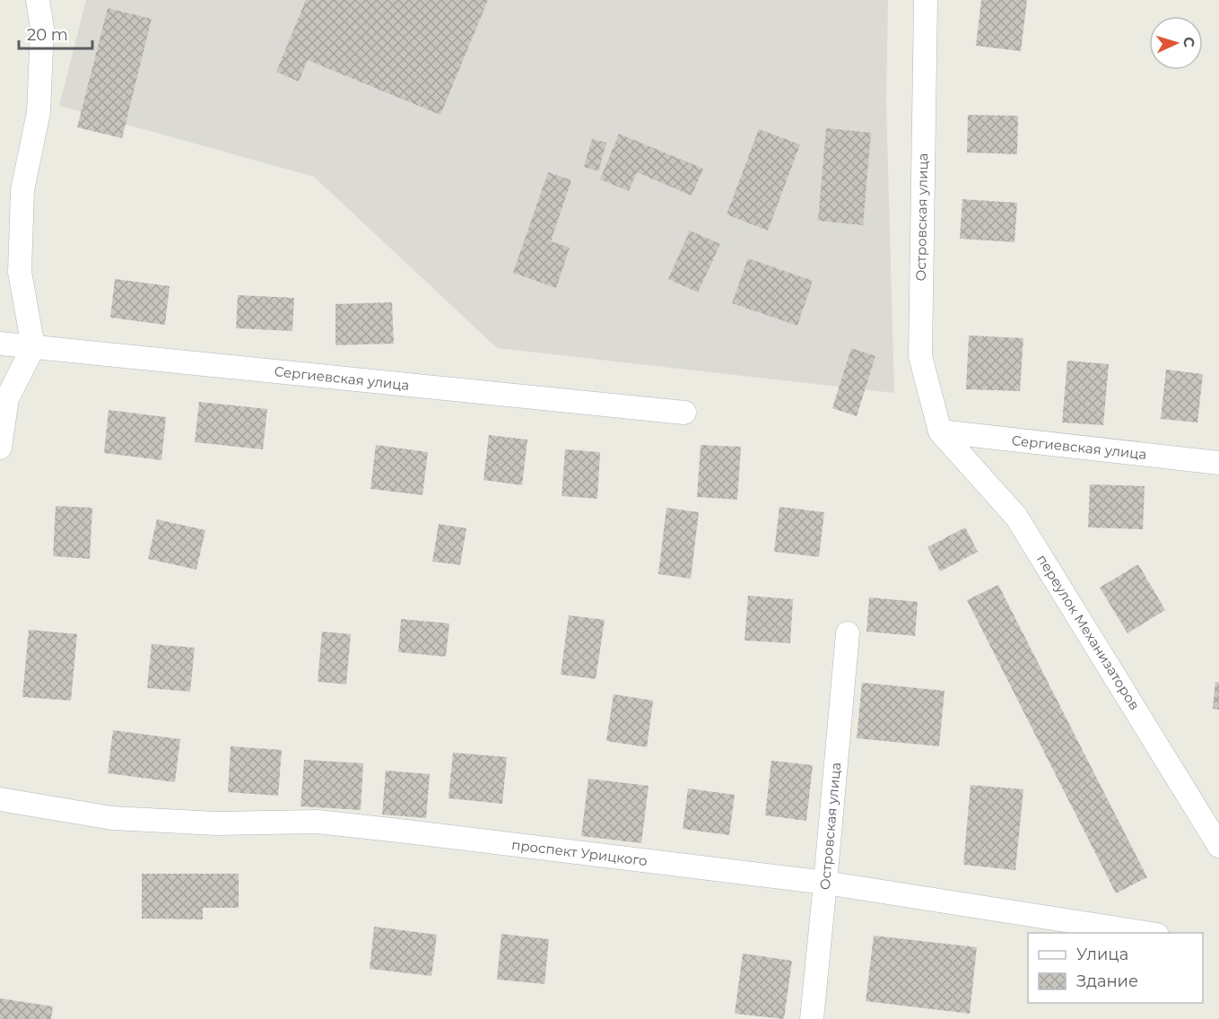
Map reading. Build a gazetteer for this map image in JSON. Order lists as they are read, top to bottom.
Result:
{
  "streets": {
    "street": [
      "Островская улица",
      "Сергиевская улица",
      "переулок Механизаторов",
      "проспект Урицкого"
    ]
  },
  "crossings": [
    ["Островская улица", "Сергиевская улица"],
    ["Островская улица", "переулок Механизаторов"],
    ["Островская улица", "проспект Урицкого"],
    ["Сергиевская улица", "переулок Механизаторов"]
  ],
  "legend": ["Улица", "Здание"],
  "scale_bar": "20 m",
  "north": "right"
}
